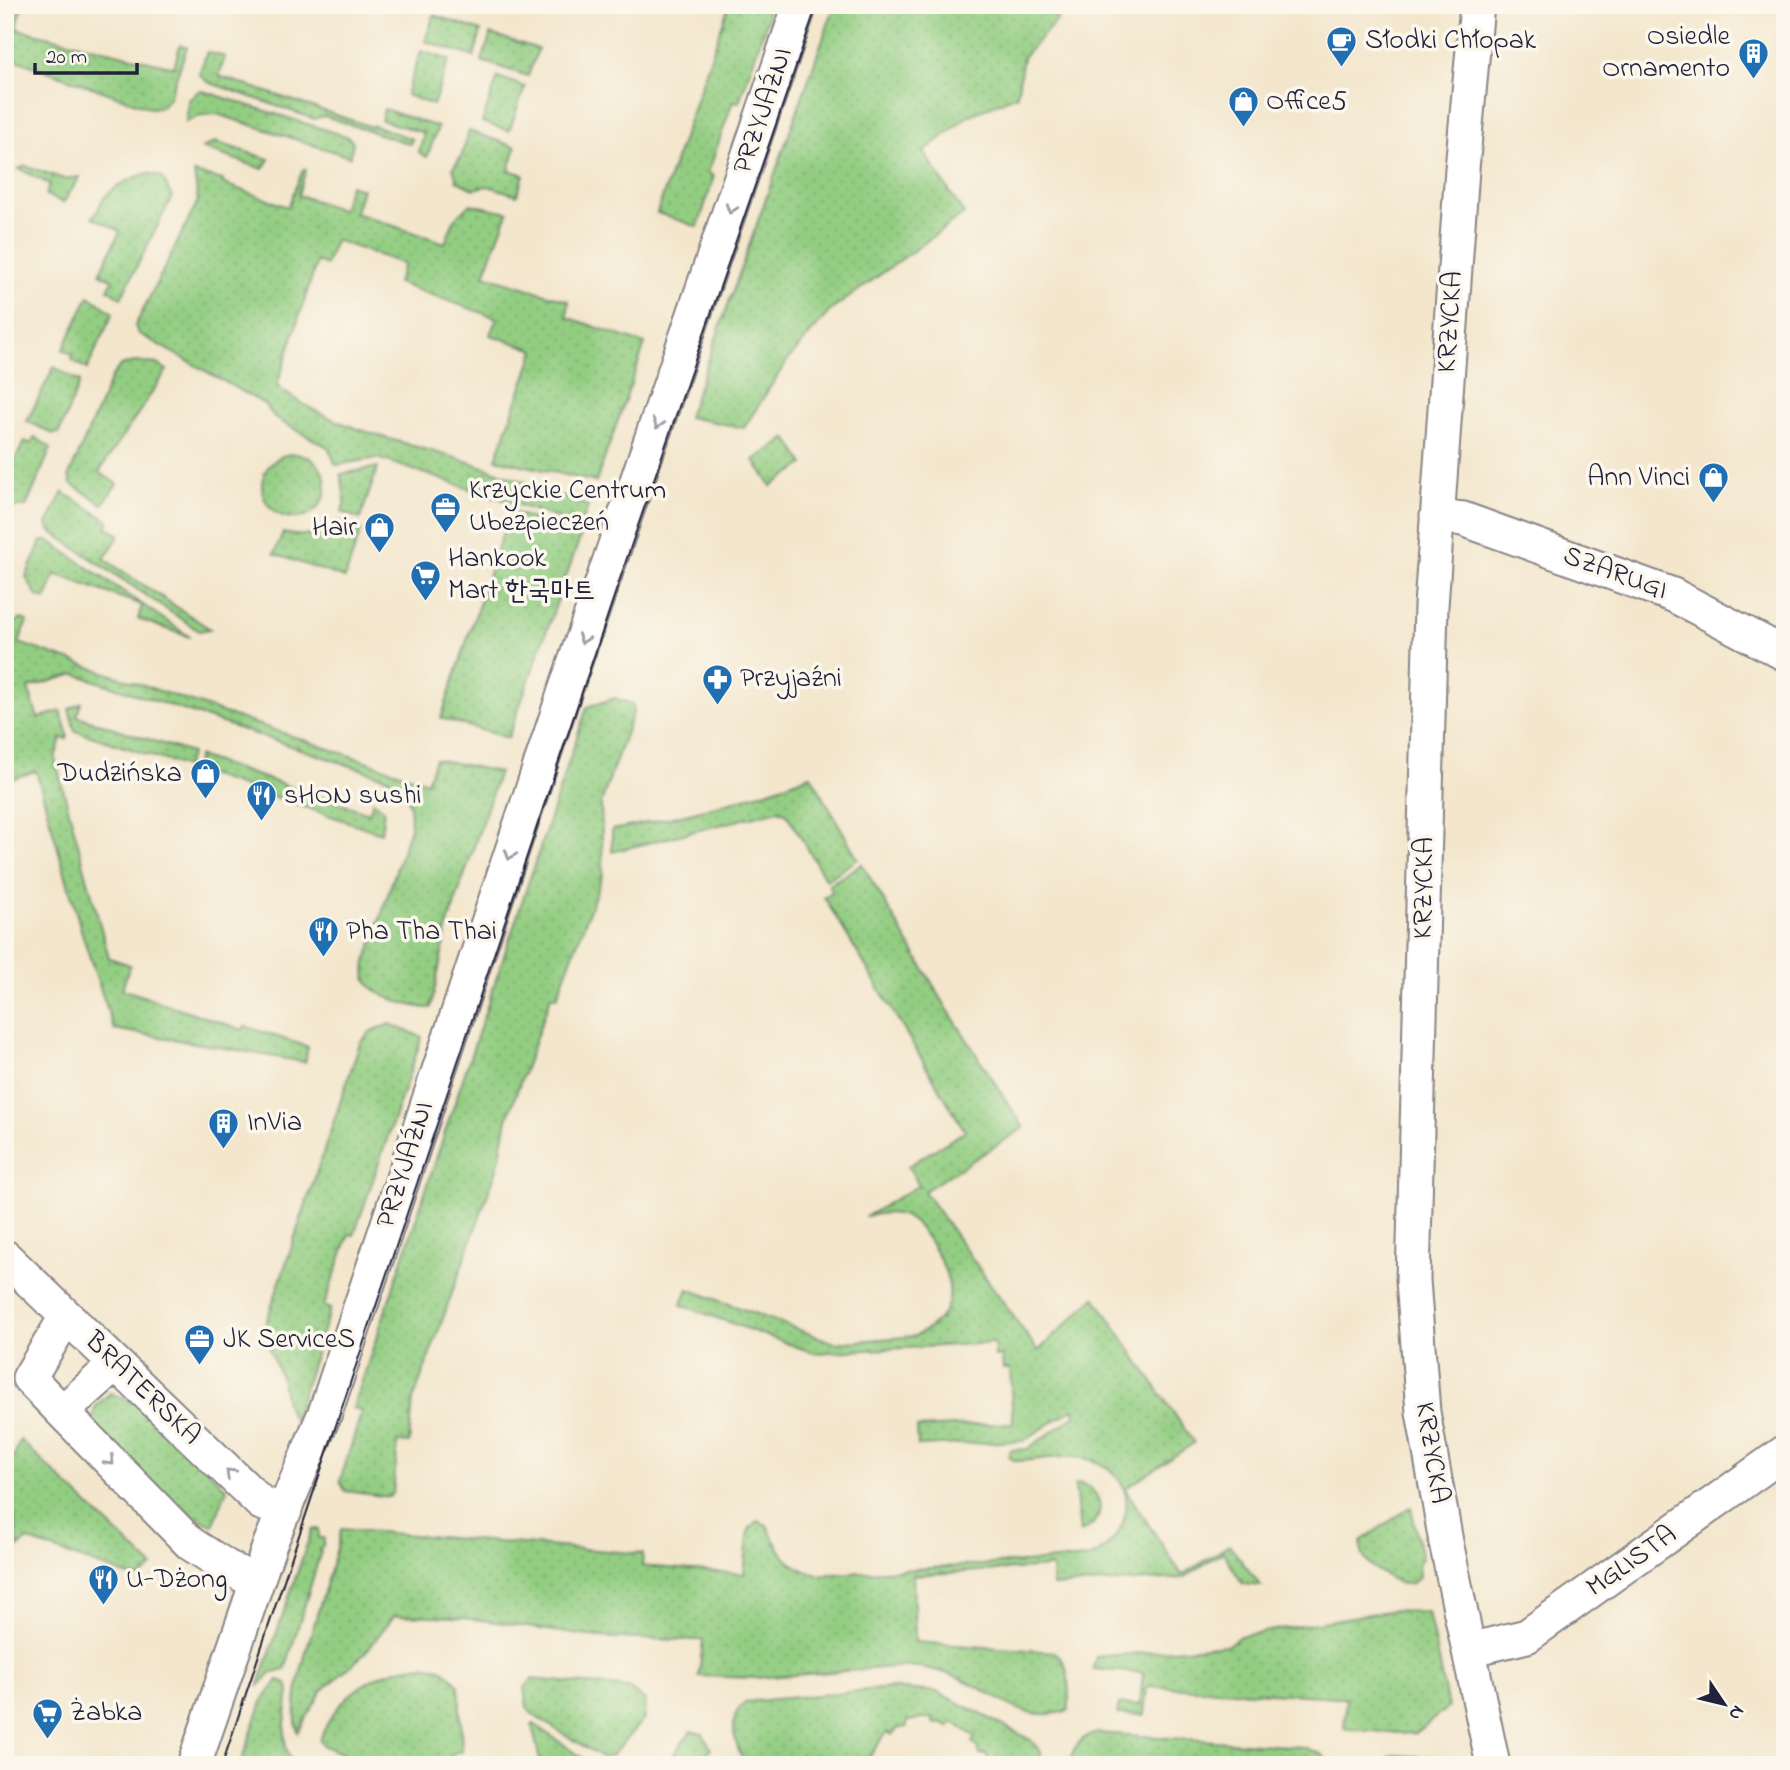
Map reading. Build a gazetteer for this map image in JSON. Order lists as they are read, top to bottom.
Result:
{
  "streets": {
    "street": [
      "PRZYJAŹNI",
      "KRZYCKA",
      "SZARUGI",
      "BRATERSKA",
      "MGLISTA"
    ]
  },
  "crossings": [
    ["PRZYJAŹNI", "BRATERSKA"],
    ["KRZYCKA", "SZARUGI"],
    ["KRZYCKA", "MGLISTA"]
  ],
  "one_way": ["PRZYJAŹNI"],
  "places": {
    "cafe": ["Słodki Chłopak"],
    "building": ["Osiedle Ornamento", "InVia"],
    "shop": [
      "Office5",
      "Ann Vinci",
      "Hair",
      "Dudzińska"
    ],
    "office": ["Krzyckie Centrum Ubezpieczeń", "JK ServiceS"],
    "supermarket": ["Hankook Mart 한국마트", "Żabka"],
    "pharmacy": ["Przyjaźni"],
    "restaurant": ["sHON sushi", "Pha Tha Thai", "U-Dżong"]
  },
  "scale_bar": "20 m",
  "north": "bottom right"
}
